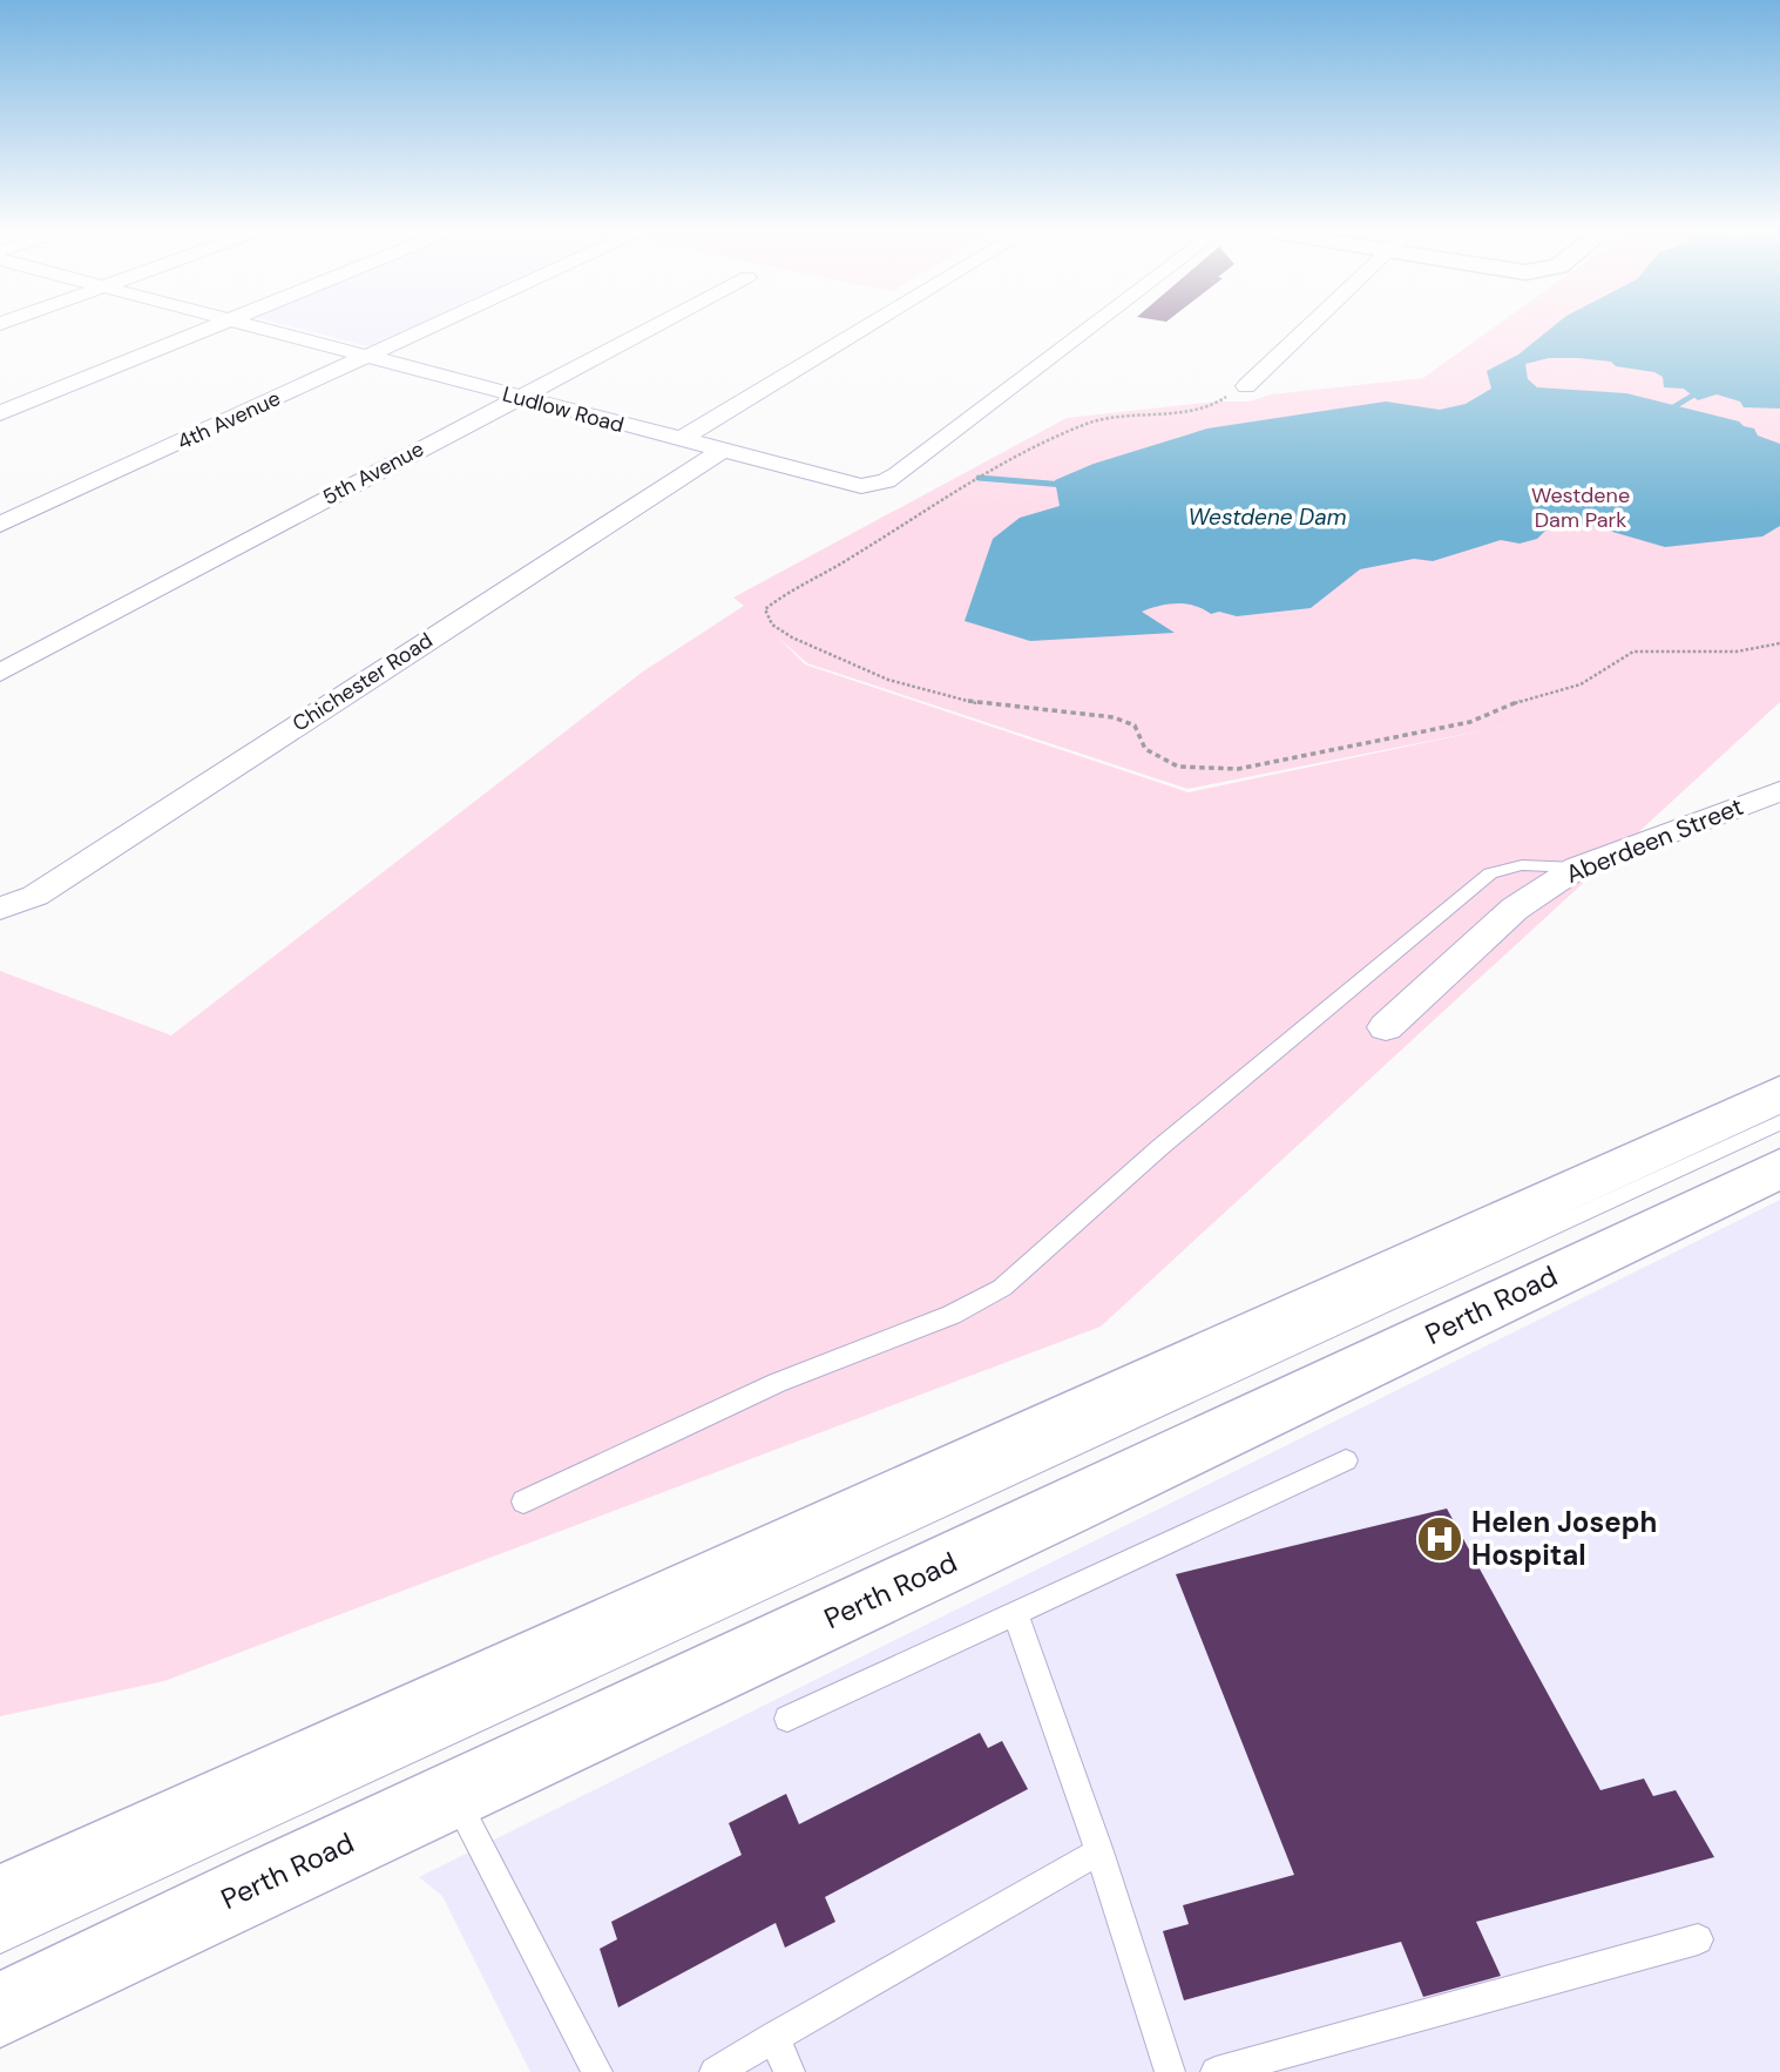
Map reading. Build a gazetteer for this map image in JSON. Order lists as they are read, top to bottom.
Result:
{
  "streets": {
    "main road": ["Perth Road"],
    "street": [
      "Ludlow Road",
      "4th Avenue",
      "5th Avenue",
      "Chichester Road",
      "Aberdeen Street"
    ]
  },
  "crossings": [
    ["Ludlow Road", "4th Avenue"],
    ["Ludlow Road", "5th Avenue"],
    ["Ludlow Road", "Chichester Road"]
  ],
  "water": ["Westdene Dam"],
  "parks": ["Westdene Dam Park"],
  "places": {
    "hospital": ["Helen Joseph Hospital"]
  }
}
